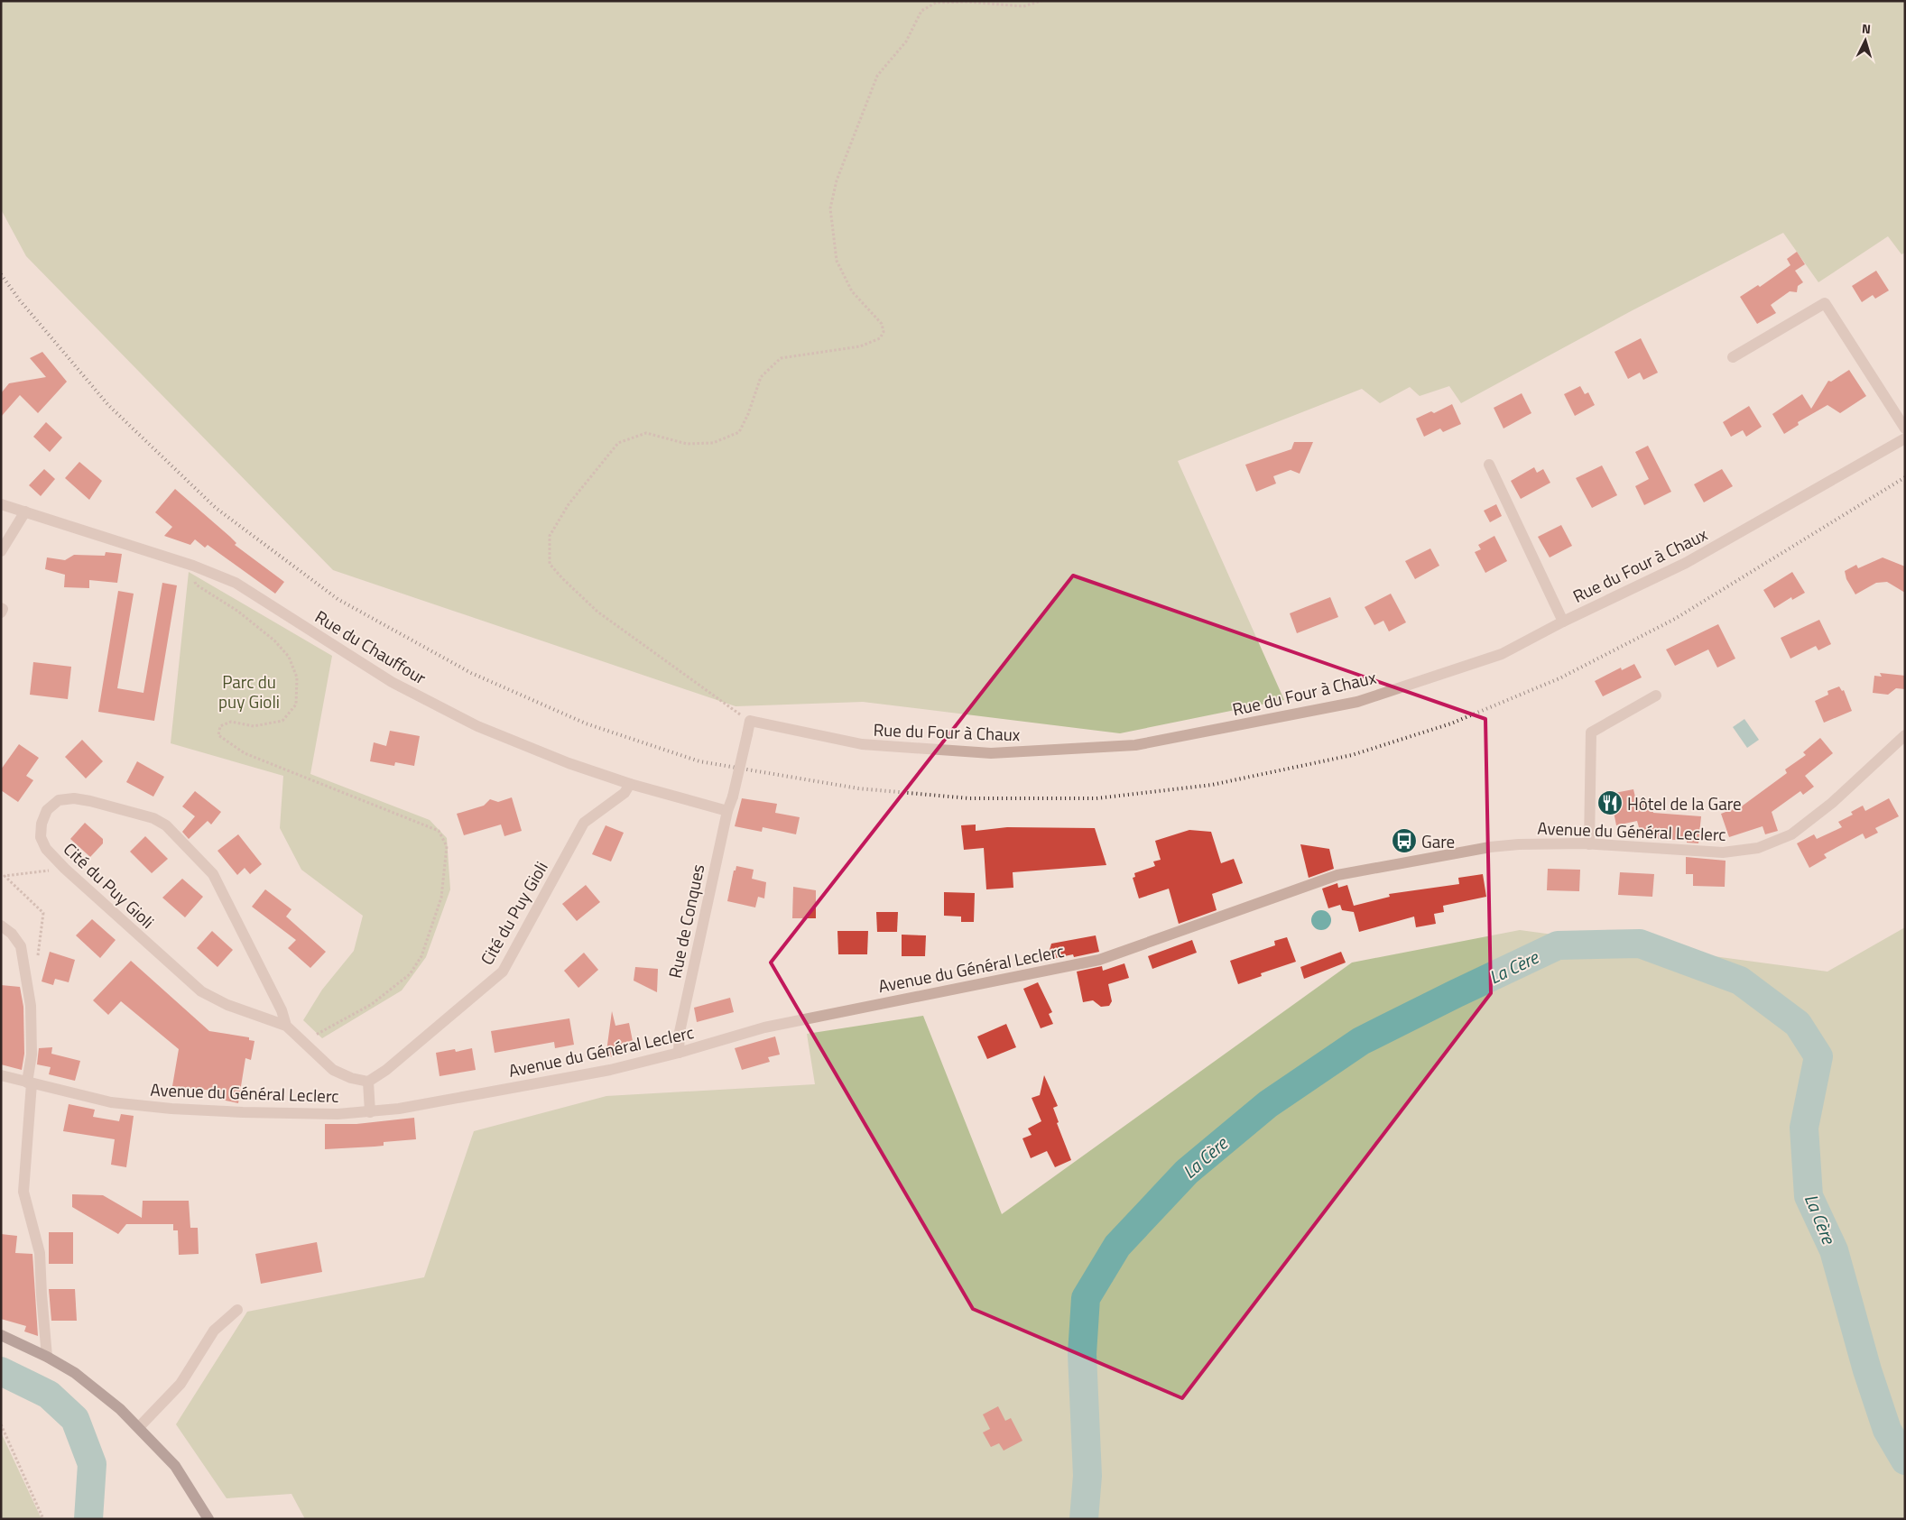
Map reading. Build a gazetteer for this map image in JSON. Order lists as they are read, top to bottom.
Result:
{
  "streets": {
    "street": [
      "Rue du Four à Chaux",
      "Rue du Chauffour",
      "Avenue du Général Leclerc",
      "Cité du Puy Gioli",
      "Rue de Conques"
    ]
  },
  "crossings": [
    ["Rue du Four à Chaux", "Rue de Conques"],
    ["Rue du Chauffour", "Cité du Puy Gioli"],
    ["Rue du Chauffour", "Rue de Conques"],
    ["Avenue du Général Leclerc", "Rue de Conques"]
  ],
  "water": ["La Cère"],
  "parks": ["Parc du puy Gioli"],
  "places": {
    "restaurant": ["Hôtel de la Gare"],
    "bus stop": ["Gare"]
  },
  "north": "top"
}
